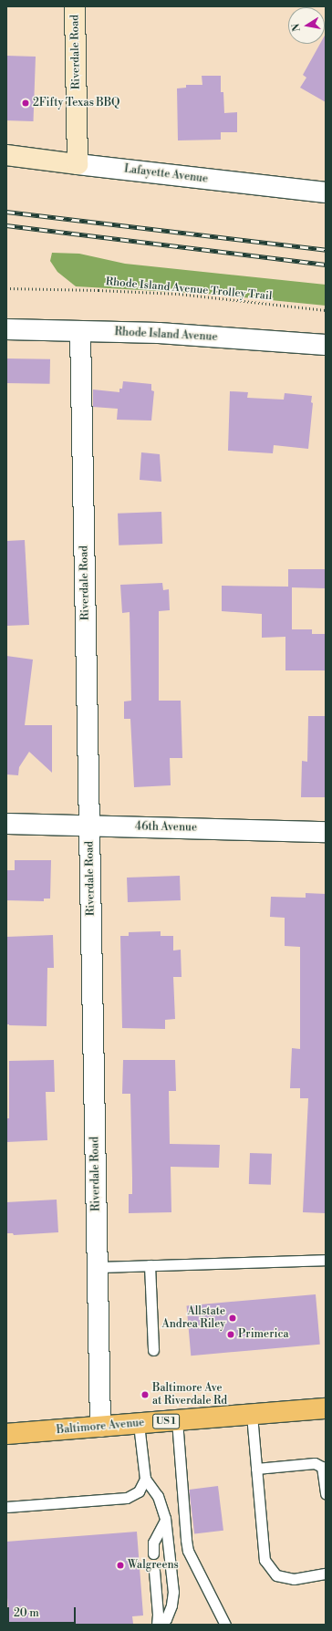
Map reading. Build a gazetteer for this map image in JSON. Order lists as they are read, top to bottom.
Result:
{
  "streets": {
    "main road": ["US 1", "Baltimore Avenue"],
    "street": [
      "Riverdale Road",
      "Lafayette Avenue",
      "Rhode Island Avenue",
      "46th Avenue"
    ],
    "path": ["Rhode Island Avenue Trolley Trail"]
  },
  "crossings": [
    ["Riverdale Road", "Lafayette Avenue"],
    ["Riverdale Road", "Rhode Island Avenue"],
    ["Riverdale Road", "46th Avenue"],
    ["Riverdale Road", "Baltimore Avenue"]
  ],
  "places": [
    "2Fifty Texas BBQ",
    "Allstate Andrea Riley",
    "Primerica",
    "Baltimore Ave at Riverdale Rd",
    "Walgreens"
  ],
  "scale_bar": "20 m",
  "north": "left"
}
